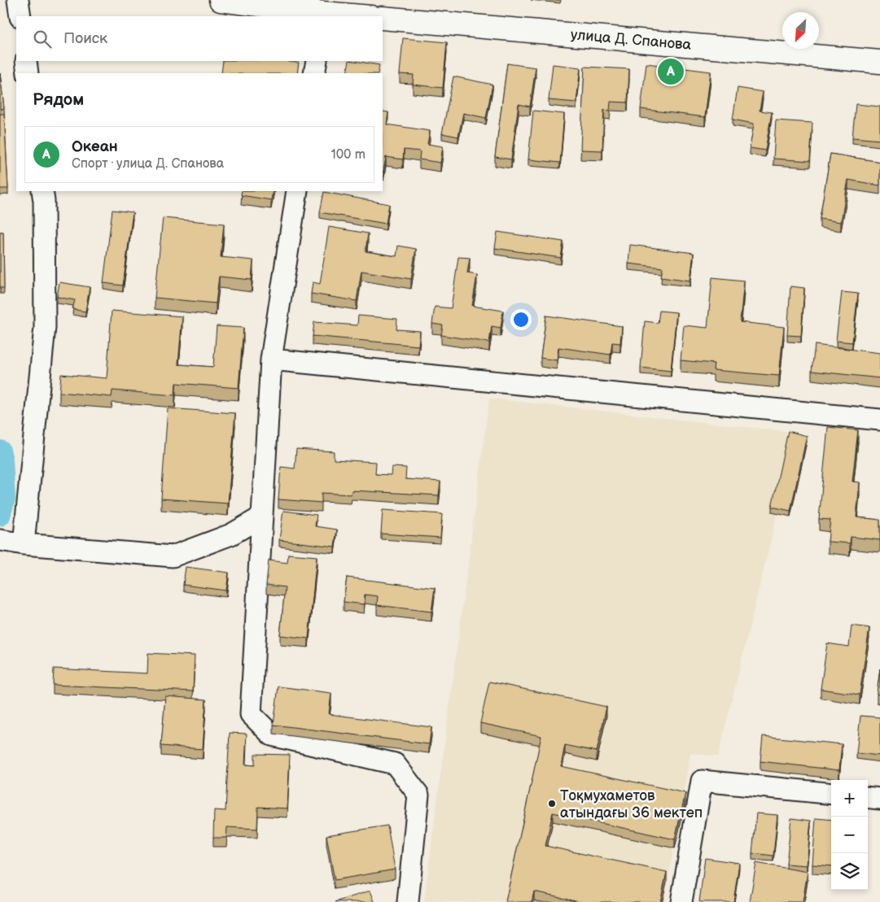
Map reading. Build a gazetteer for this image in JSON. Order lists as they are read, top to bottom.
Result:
{
  "streets": {
    "main road": ["улица Д. Спанова"]
  },
  "places": ["Тоқмухаметов атындағы 36 мектеп"],
  "north": "bottom left",
  "page": {
    "search": "Поиск",
    "pins": "A",
    "heading": "Рядом",
    "list": [
      {
        "mark": "A",
        "name": "Океан",
        "note": "Спорт · улица Д. Спанова",
        "value": "100 m"
      }
    ],
    "map_buttons": ["+", "−"]
  }
}
